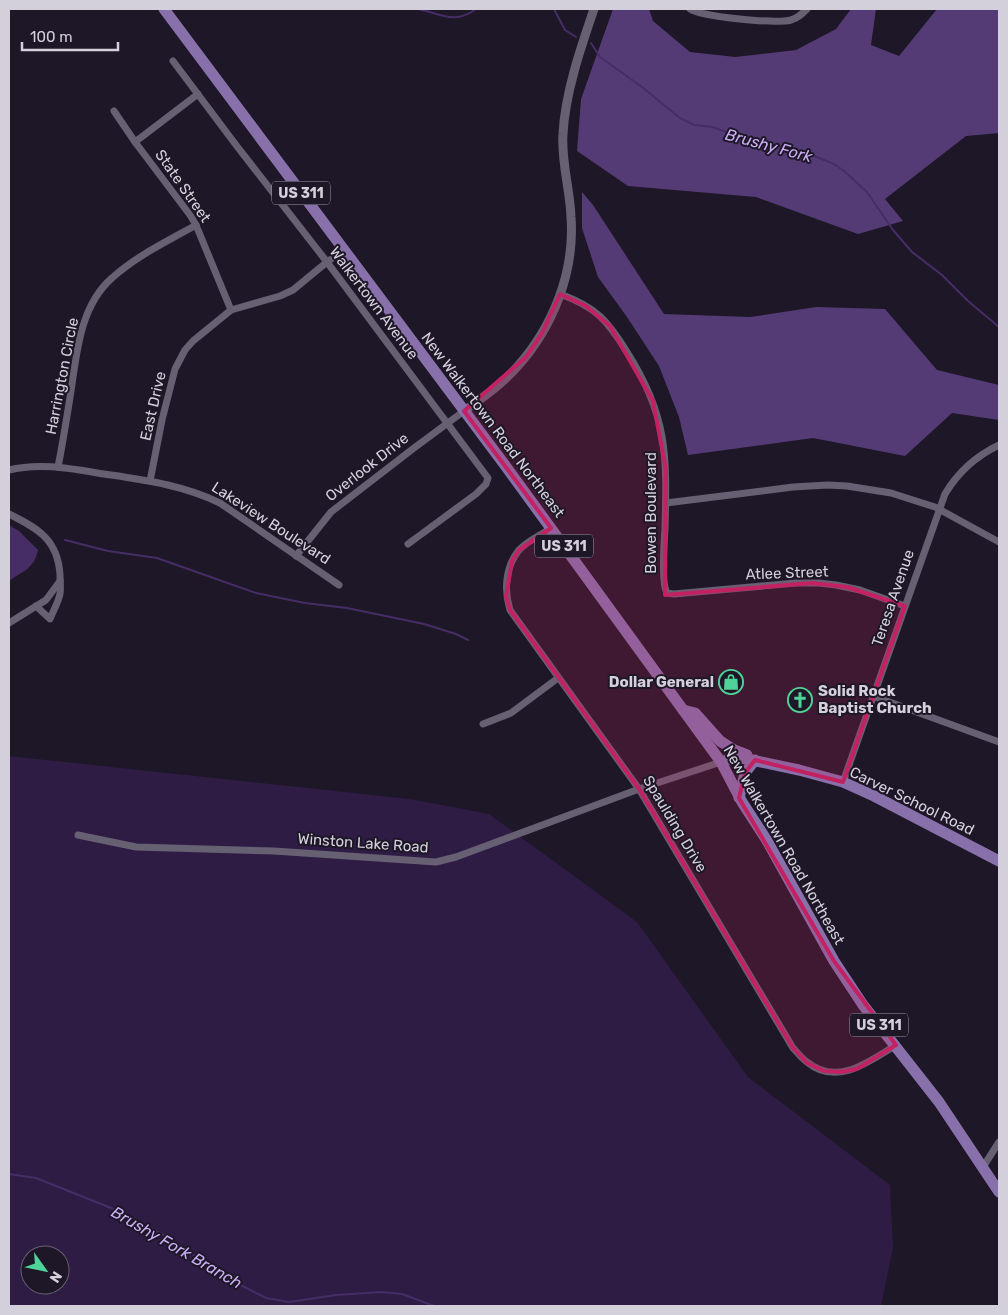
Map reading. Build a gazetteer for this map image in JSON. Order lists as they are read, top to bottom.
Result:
{
  "streets": {
    "main road": ["US 311", "New Walkertown Road Northeast", "Carver School Road"],
    "street": [
      "State Street",
      "Walkertown Avenue",
      "Harrington Circle",
      "East Drive",
      "Overlook Drive",
      "Bowen Boulevard",
      "Lakeview Boulevard",
      "Atlee Street",
      "Teresa Avenue",
      "Spaulding Drive",
      "Winston Lake Road"
    ]
  },
  "crossings": [
    ["State Street", "Harrington Circle"],
    ["State Street", "East Drive"],
    ["Walkertown Avenue", "East Drive"],
    ["Walkertown Avenue", "Overlook Drive"],
    ["Harrington Circle", "Lakeview Boulevard"],
    ["East Drive", "New Walkertown Road Northeast"],
    ["East Drive", "Lakeview Boulevard"],
    ["New Walkertown Road Northeast", "Overlook Drive"],
    ["New Walkertown Road Northeast", "Carver School Road"],
    ["New Walkertown Road Northeast", "Spaulding Drive"],
    ["New Walkertown Road Northeast", "Winston Lake Road"],
    ["Overlook Drive", "Lakeview Boulevard"],
    ["Bowen Boulevard", "Atlee Street"],
    ["Atlee Street", "Teresa Avenue"],
    ["Teresa Avenue", "Carver School Road"],
    ["Carver School Road", "Winston Lake Road"],
    ["Spaulding Drive", "Winston Lake Road"]
  ],
  "water": ["Brushy Fork", "Brushy Fork Branch"],
  "places": {
    "shop": ["Dollar General"],
    "church": ["Solid Rock Baptist Church"]
  },
  "scale_bar": "100 m",
  "north": "bottom right"
}
